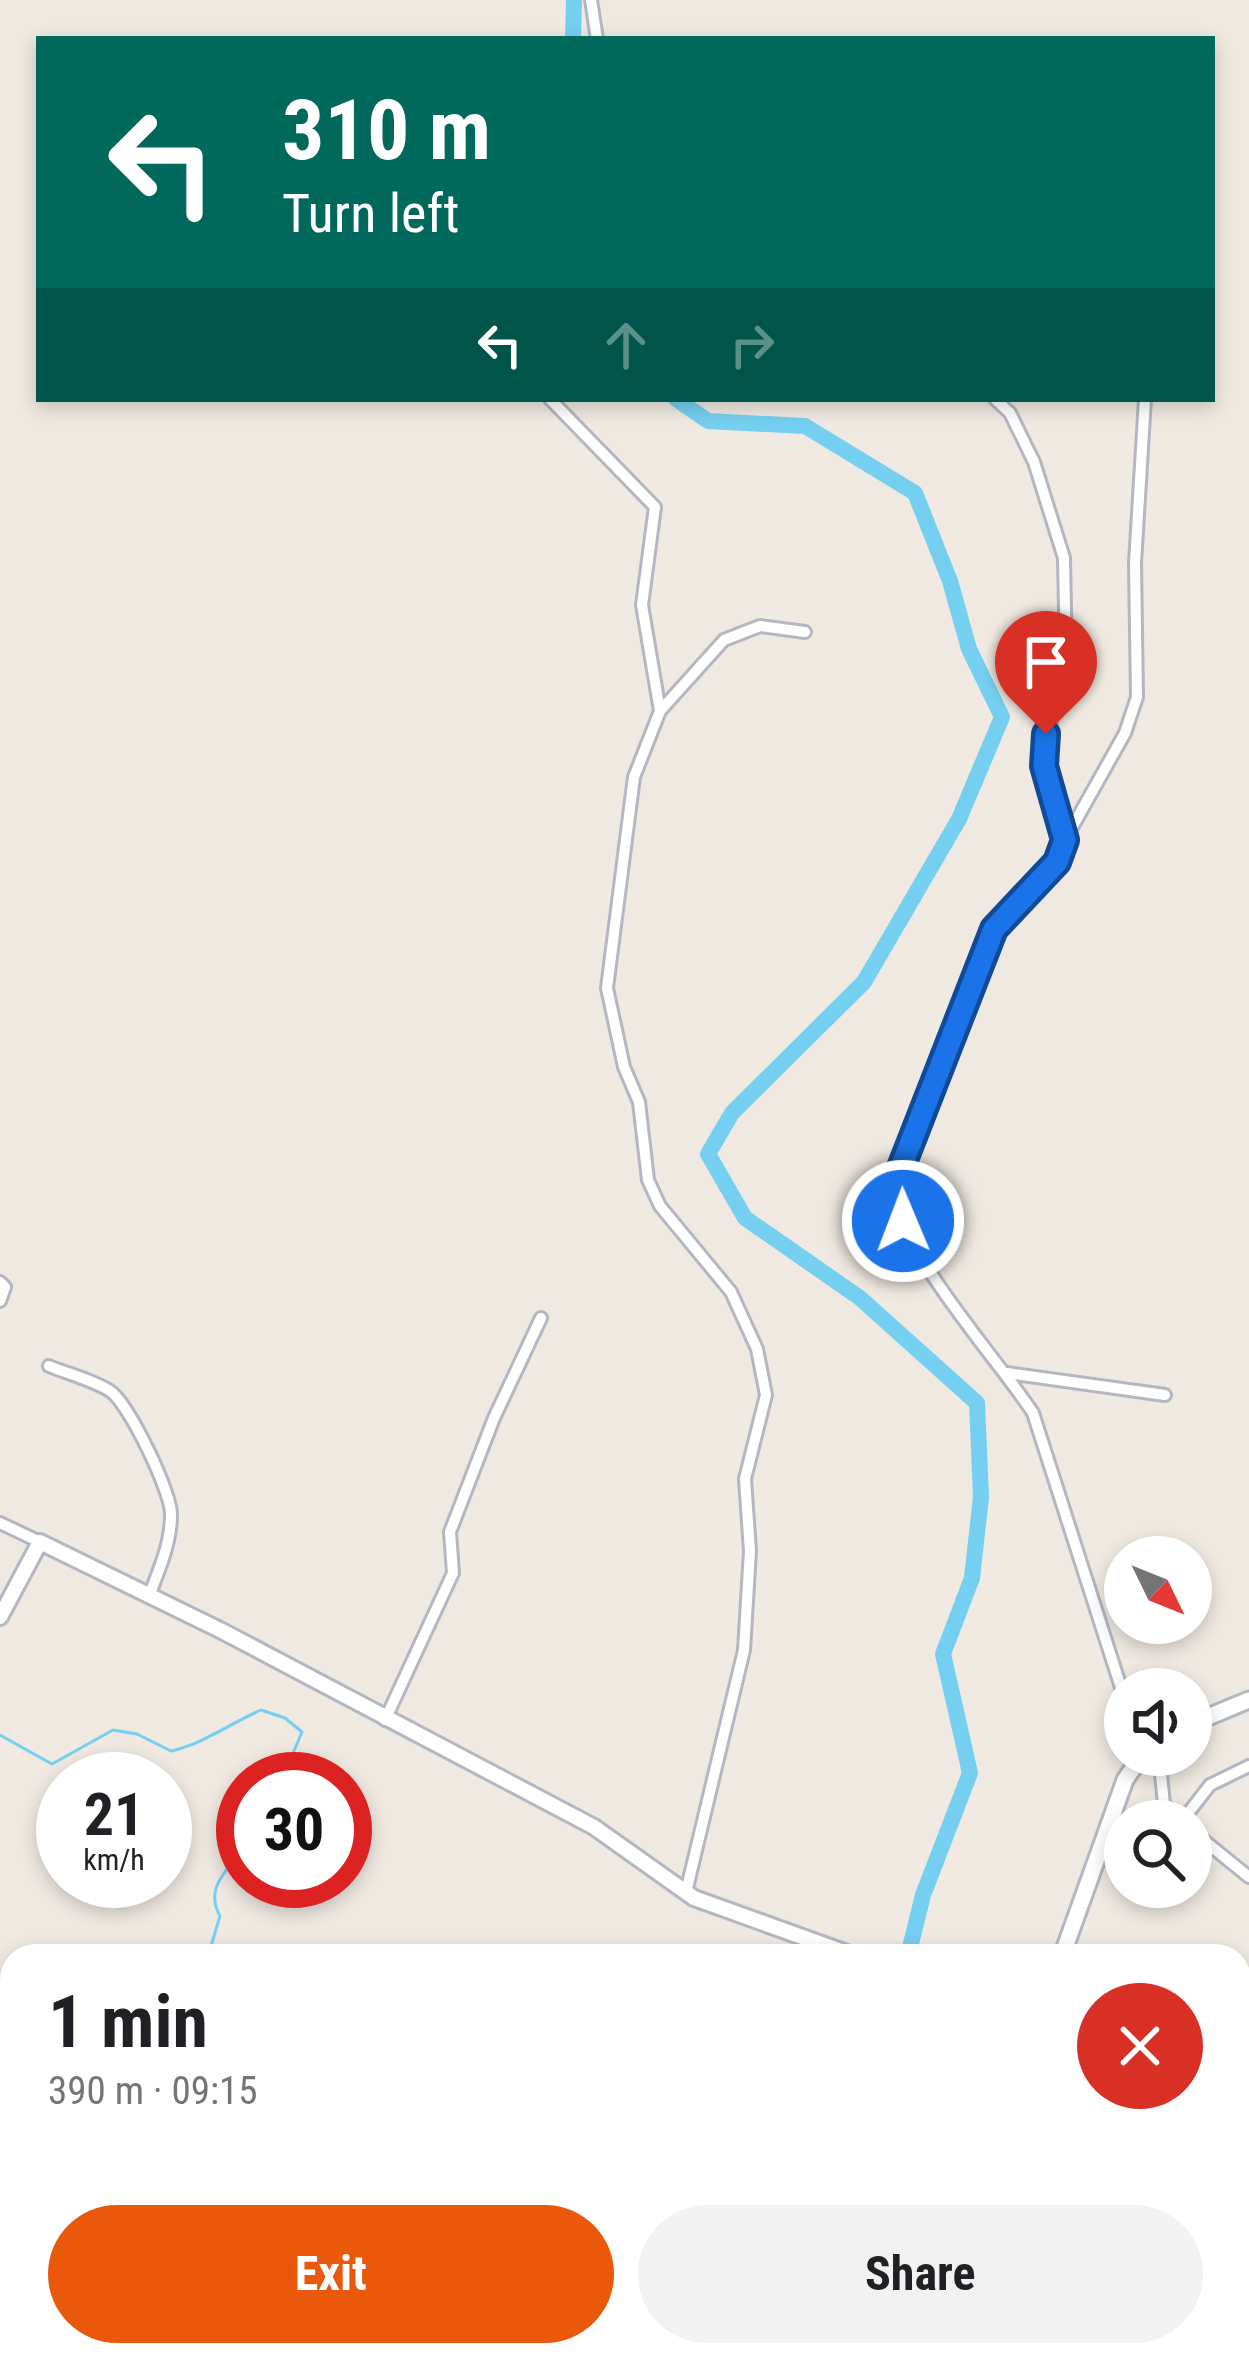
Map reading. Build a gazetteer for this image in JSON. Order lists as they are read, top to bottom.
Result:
{
  "north": "bottom right",
  "page": {
    "turn": ["310 m", "Turn left"],
    "speed": "21 km/h",
    "limit": "30",
    "heading": ["1 min", "390 m · 09:15"],
    "buttons": ["Exit", "Share"]
  }
}
